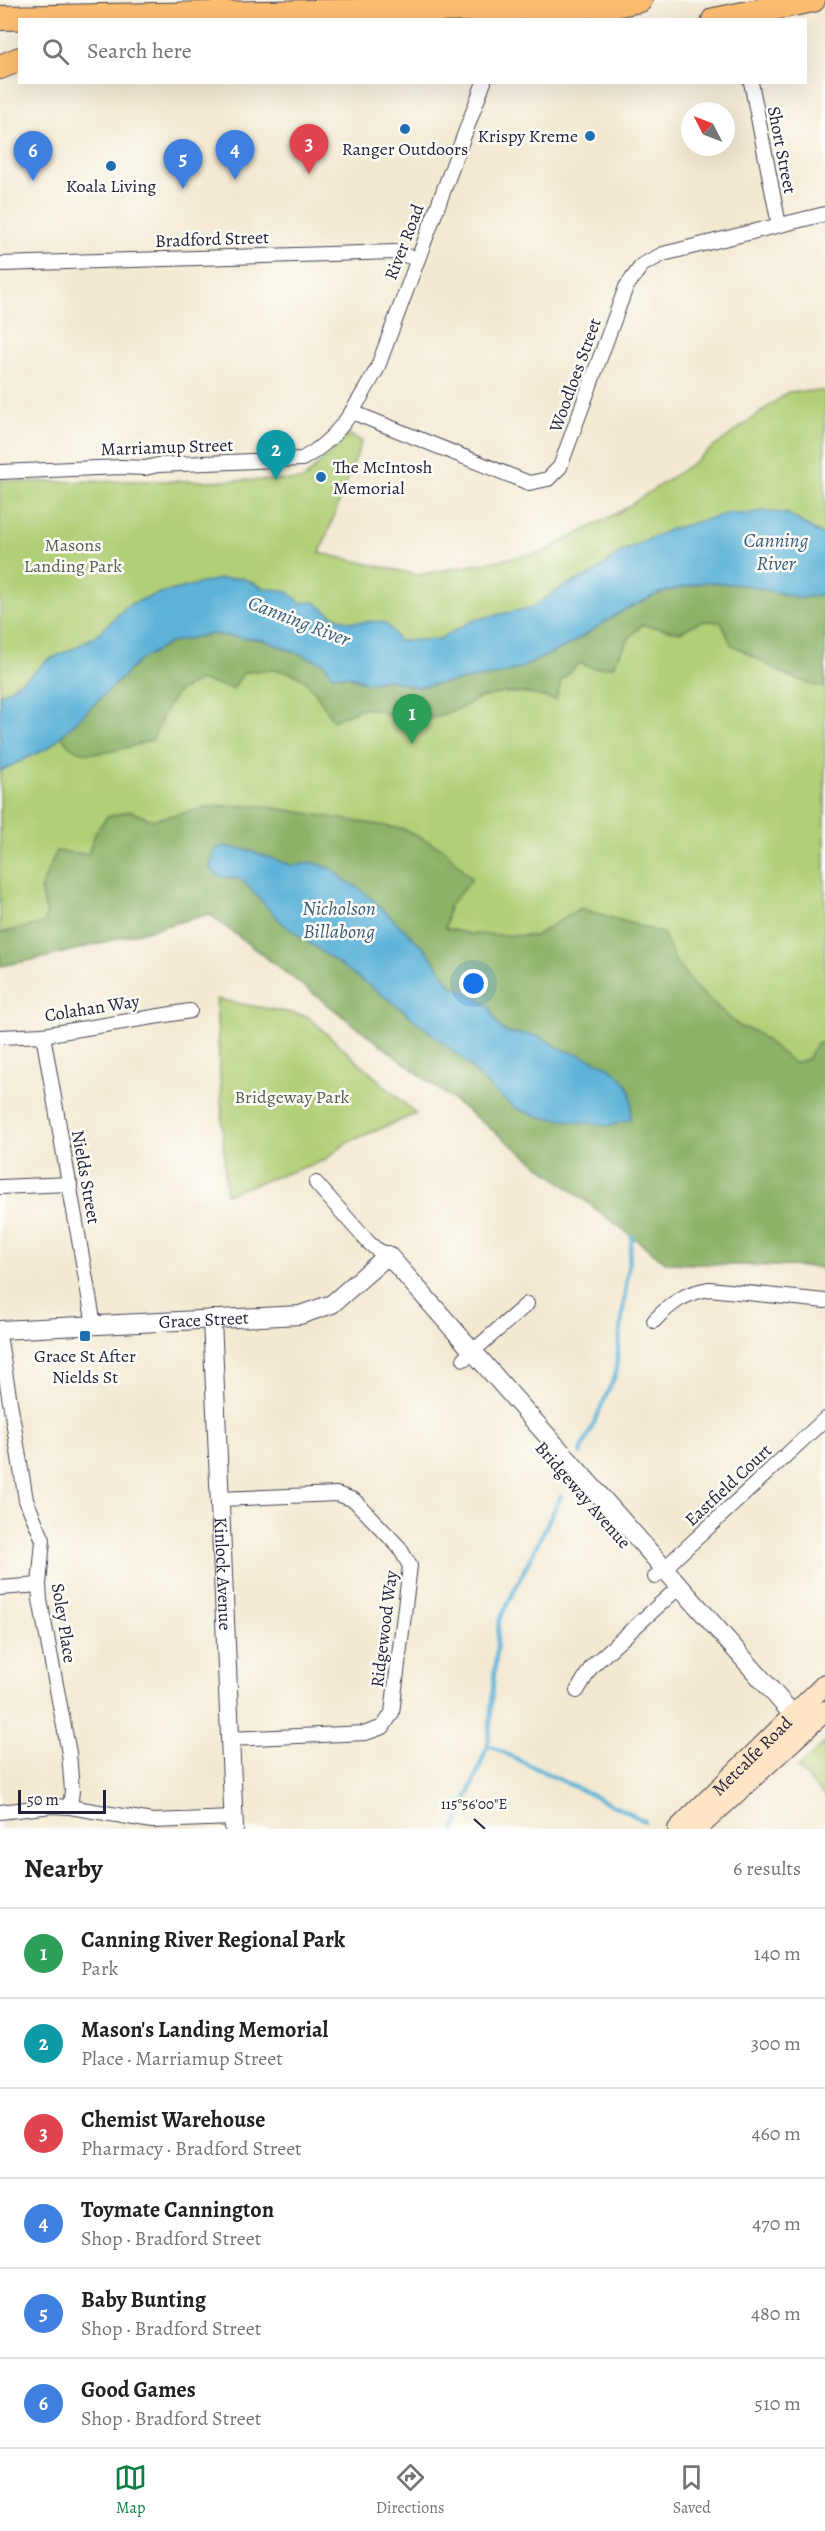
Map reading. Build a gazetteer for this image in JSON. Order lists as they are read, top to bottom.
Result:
{
  "streets": {
    "main road": ["Metcalfe Road"],
    "street": [
      "Short Street",
      "Bradford Street",
      "River Road",
      "Woodloes Street",
      "Marriamup Street",
      "Colahan Way",
      "Nields Street",
      "Grace Street",
      "Eastfield Court",
      "Bridgeway Avenue",
      "Kinlock Avenue",
      "Soley Place",
      "Ridgewood Way"
    ]
  },
  "crossings": [
    ["Short Street", "Woodloes Street"],
    ["Bradford Street", "River Road"],
    ["River Road", "Woodloes Street"],
    ["River Road", "Marriamup Street"],
    ["Woodloes Street", "Marriamup Street"],
    ["Colahan Way", "Nields Street"],
    ["Nields Street", "Grace Street"],
    ["Grace Street", "Bridgeway Avenue"],
    ["Grace Street", "Kinlock Avenue"],
    ["Eastfield Court", "Bridgeway Avenue"],
    ["Bridgeway Avenue", "Metcalfe Road"],
    ["Kinlock Avenue", "Ridgewood Way"]
  ],
  "water": ["Canning River", "Nicholson Billabong"],
  "parks": ["Masons Landing Park", "Bridgeway Park"],
  "places": {
    "other": [
      "Ranger Outdoors",
      "Krispy Kreme",
      "Koala Living",
      "The McIntosh Memorial"
    ],
    "transit": ["Grace St After Nields St"]
  },
  "scale_bar": "50 m",
  "north": "top left",
  "page": {
    "search": "Search here",
    "pins": [
      "3",
      "4",
      "6",
      "5",
      "2",
      "1"
    ],
    "scale": "50 m",
    "heading": ["Nearby", "6 results"],
    "list": [
      {
        "mark": "1",
        "name": "Canning River Regional Park",
        "note": "Park",
        "value": "140 m"
      },
      {
        "mark": "2",
        "name": "Mason's Landing Memorial",
        "note": "Place · Marriamup Street",
        "value": "300 m"
      },
      {
        "mark": "3",
        "name": "Chemist Warehouse",
        "note": "Pharmacy · Bradford Street",
        "value": "460 m"
      },
      {
        "mark": "4",
        "name": "Toymate Cannington",
        "note": "Shop · Bradford Street",
        "value": "470 m"
      },
      {
        "mark": "5",
        "name": "Baby Bunting",
        "note": "Shop · Bradford Street",
        "value": "480 m"
      },
      {
        "mark": "6",
        "name": "Good Games",
        "note": "Shop · Bradford Street",
        "value": "510 m"
      }
    ],
    "nav": ["Map", "Directions", "Saved"]
  },
  "coordinates": ["115°56'00\"E"]
}
